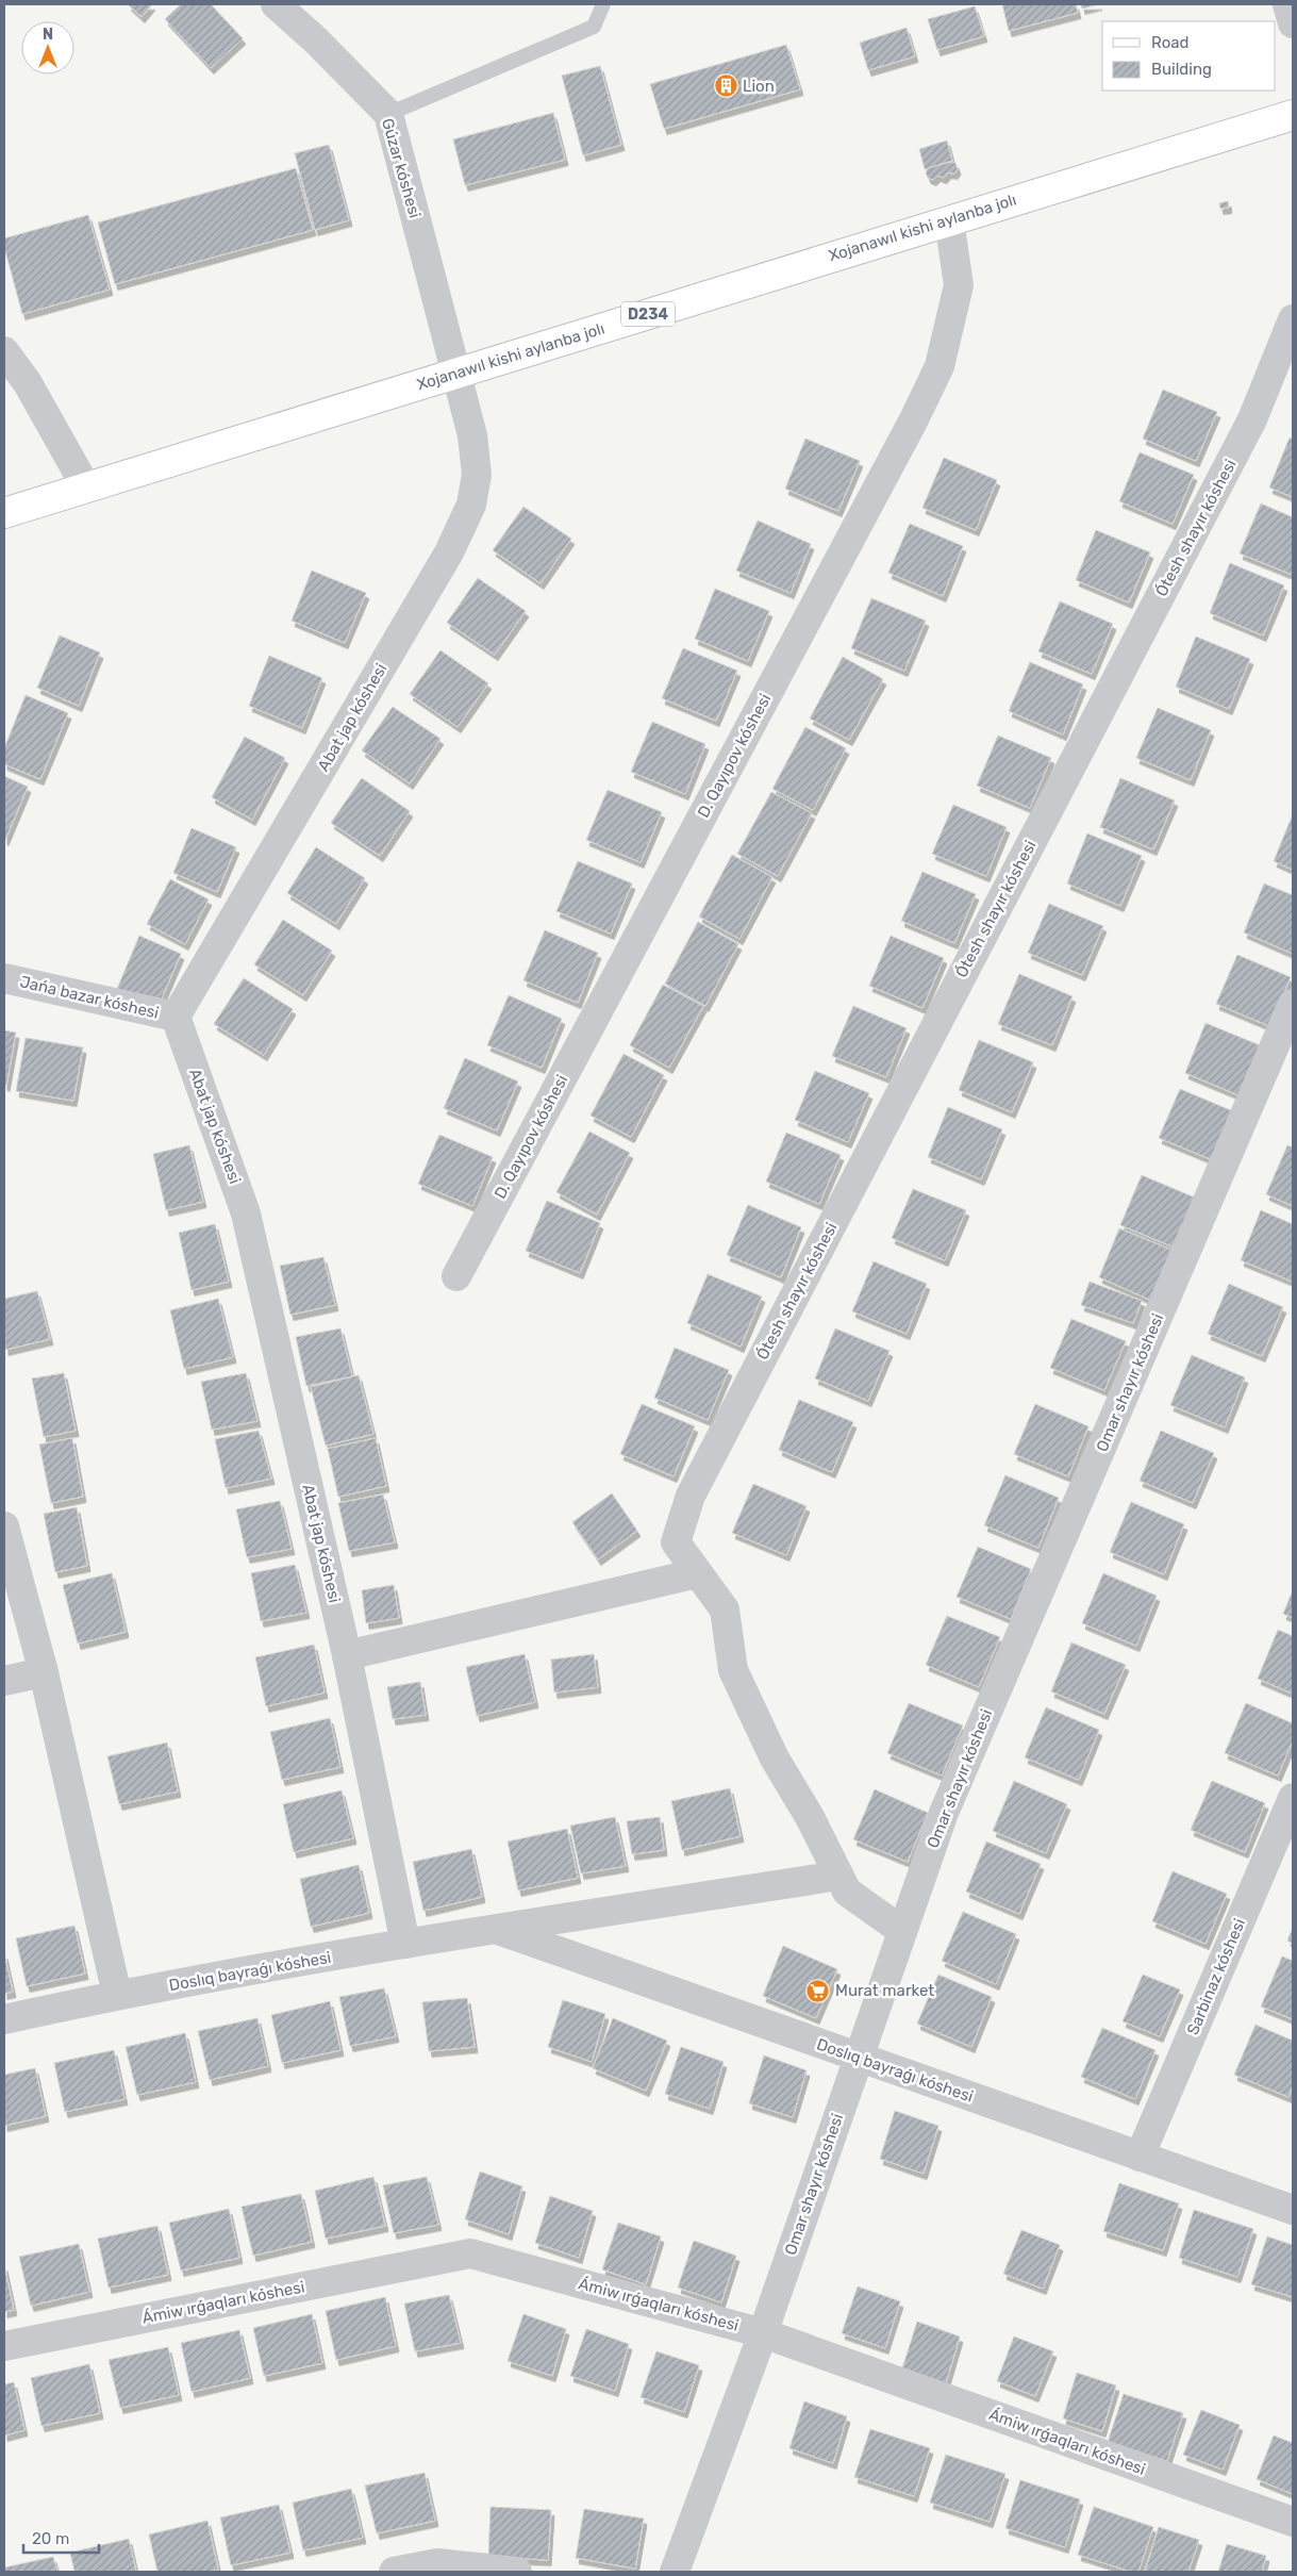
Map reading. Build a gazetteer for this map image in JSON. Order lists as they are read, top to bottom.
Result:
{
  "streets": {
    "main road": ["Xojanawıl kishi aylanba jolı", "D234"],
    "street": [
      "Gúzar kóshesi",
      "Ótesh shayır kóshesi",
      "Abat jap kóshesi",
      "D. Qayıpov kóshesi",
      "Jańa bazar kóshesi",
      "Omar shayır kóshesi",
      "Doslıq bayraǵı kóshesi",
      "Sarbinaz kóshesi",
      "Ámiw ırǵaqları kóshesi"
    ]
  },
  "crossings": [
    ["Gúzar kóshesi", "Xojanawıl kishi aylanba jolı"],
    ["Gúzar kóshesi", "Abat jap kóshesi"],
    ["Xojanawıl kishi aylanba jolı", "Abat jap kóshesi"],
    ["Xojanawıl kishi aylanba jolı", "D. Qayıpov kóshesi"],
    ["Abat jap kóshesi", "Jańa bazar kóshesi"],
    ["Abat jap kóshesi", "Doslıq bayraǵı kóshesi"],
    ["Omar shayır kóshesi", "Doslıq bayraǵı kóshesi"],
    ["Omar shayır kóshesi", "Ámiw ırǵaqları kóshesi"],
    ["Doslıq bayraǵı kóshesi", "Sarbinaz kóshesi"]
  ],
  "places": {
    "building": ["Lion"],
    "supermarket": ["Murat market"]
  },
  "legend": ["Road", "Building"],
  "scale_bar": "20 m",
  "north": "top"
}
